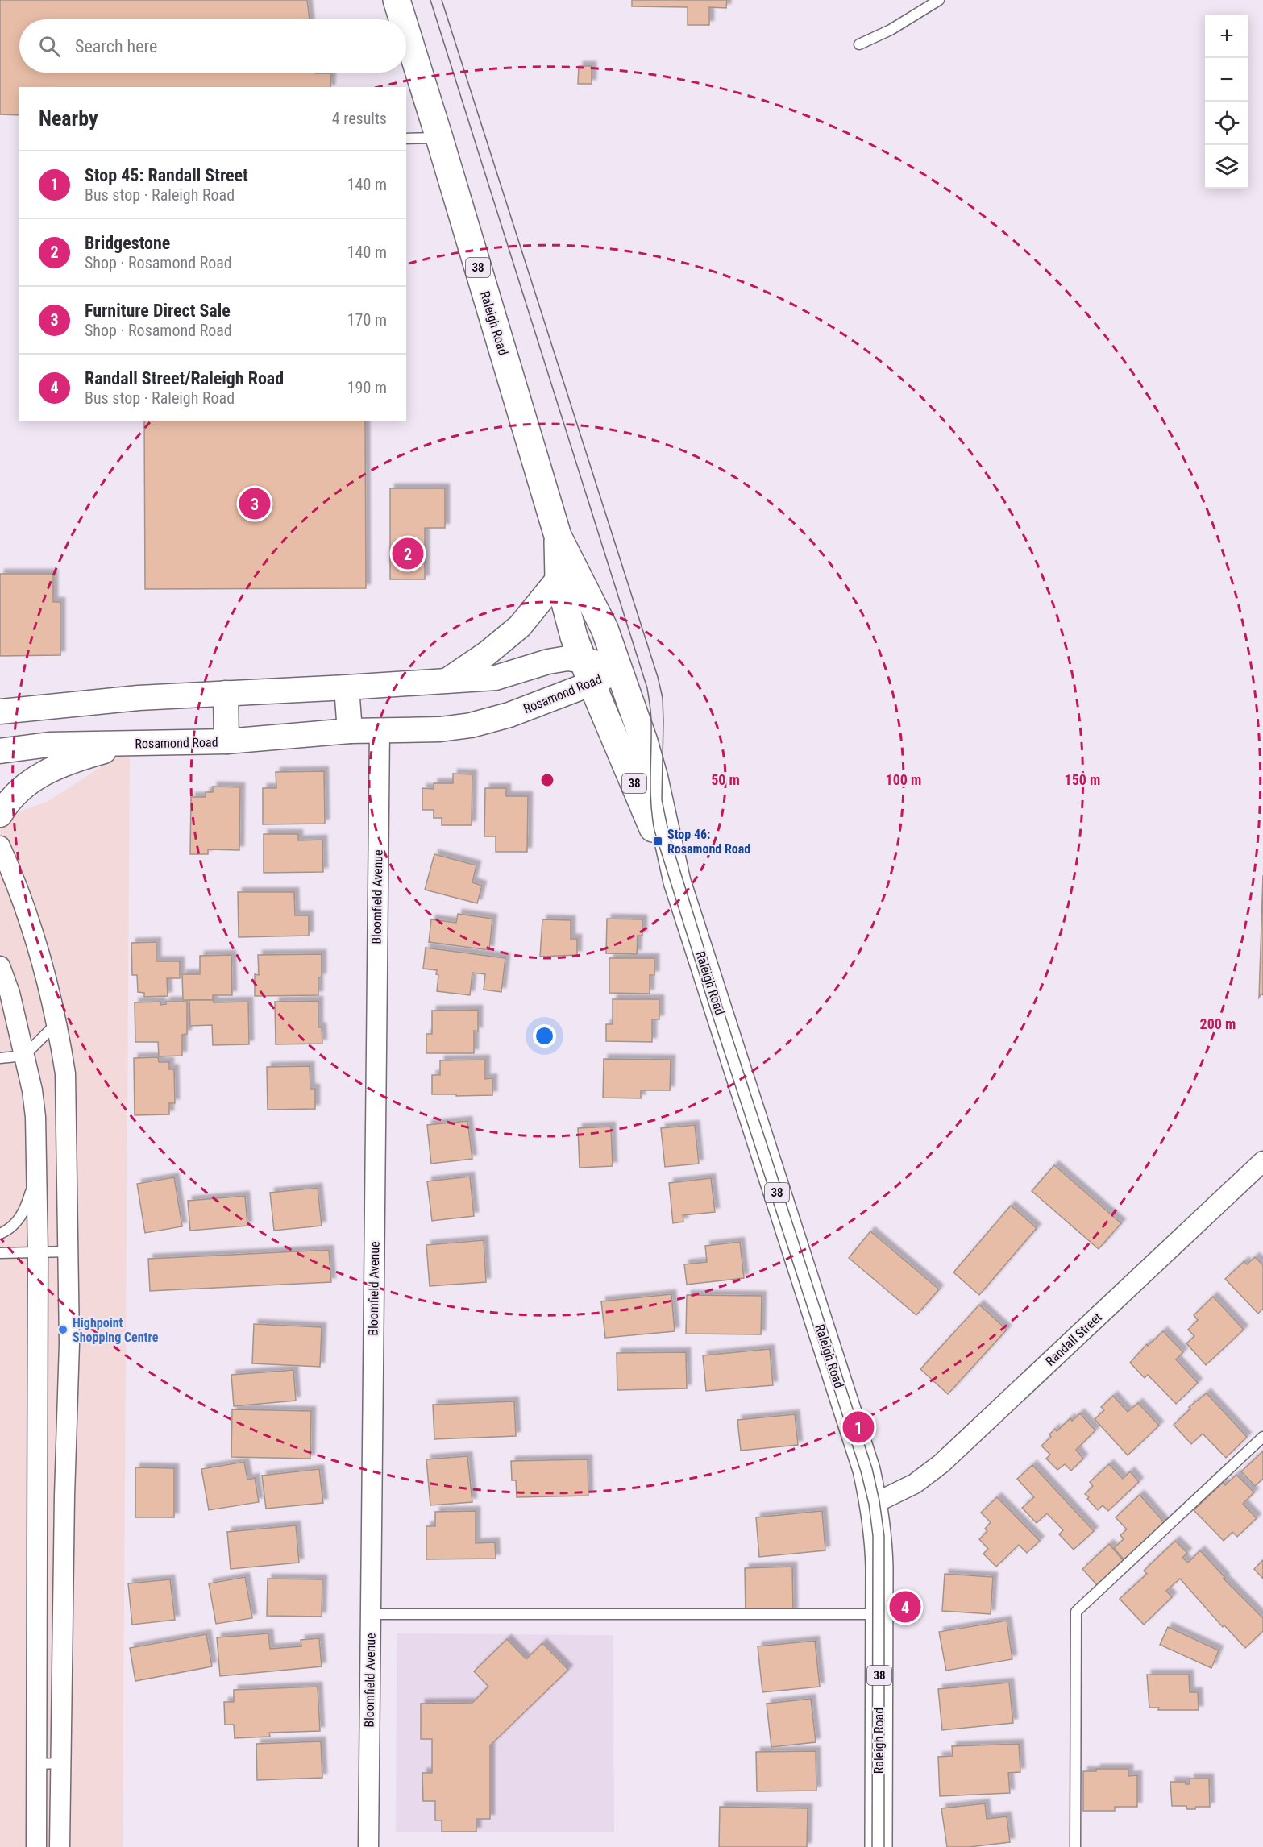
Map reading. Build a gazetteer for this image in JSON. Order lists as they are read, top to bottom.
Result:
{
  "streets": {
    "main road": ["38", "Raleigh Road"],
    "street": ["Rosamond Road", "Bloomfield Avenue", "Randall Street"]
  },
  "crossings": [
    ["Raleigh Road", "Rosamond Road"],
    ["Raleigh Road", "Randall Street"],
    ["Rosamond Road", "Bloomfield Avenue"]
  ],
  "places": {
    "transit": ["Stop 46: Rosamond Road"],
    "other": ["Highpoint Shopping Centre"]
  },
  "page": {
    "map_buttons": ["+", "−"],
    "search": "Search here",
    "heading": ["Nearby", "4 results"],
    "list": [
      {
        "mark": "1",
        "name": "Stop 45: Randall Street",
        "note": "Bus stop · Raleigh Road",
        "value": "140 m"
      },
      {
        "mark": "2",
        "name": "Bridgestone",
        "note": "Shop · Rosamond Road",
        "value": "140 m"
      },
      {
        "mark": "3",
        "name": "Furniture Direct Sale",
        "note": "Shop · Rosamond Road",
        "value": "170 m"
      },
      {
        "mark": "4",
        "name": "Randall Street/Raleigh Road",
        "note": "Bus stop · Raleigh Road",
        "value": "190 m"
      }
    ],
    "pins": [
      "3",
      "2",
      "1",
      "4"
    ]
  },
  "rings": [
    "50 m",
    "100 m",
    "150 m",
    "200 m"
  ]
}
